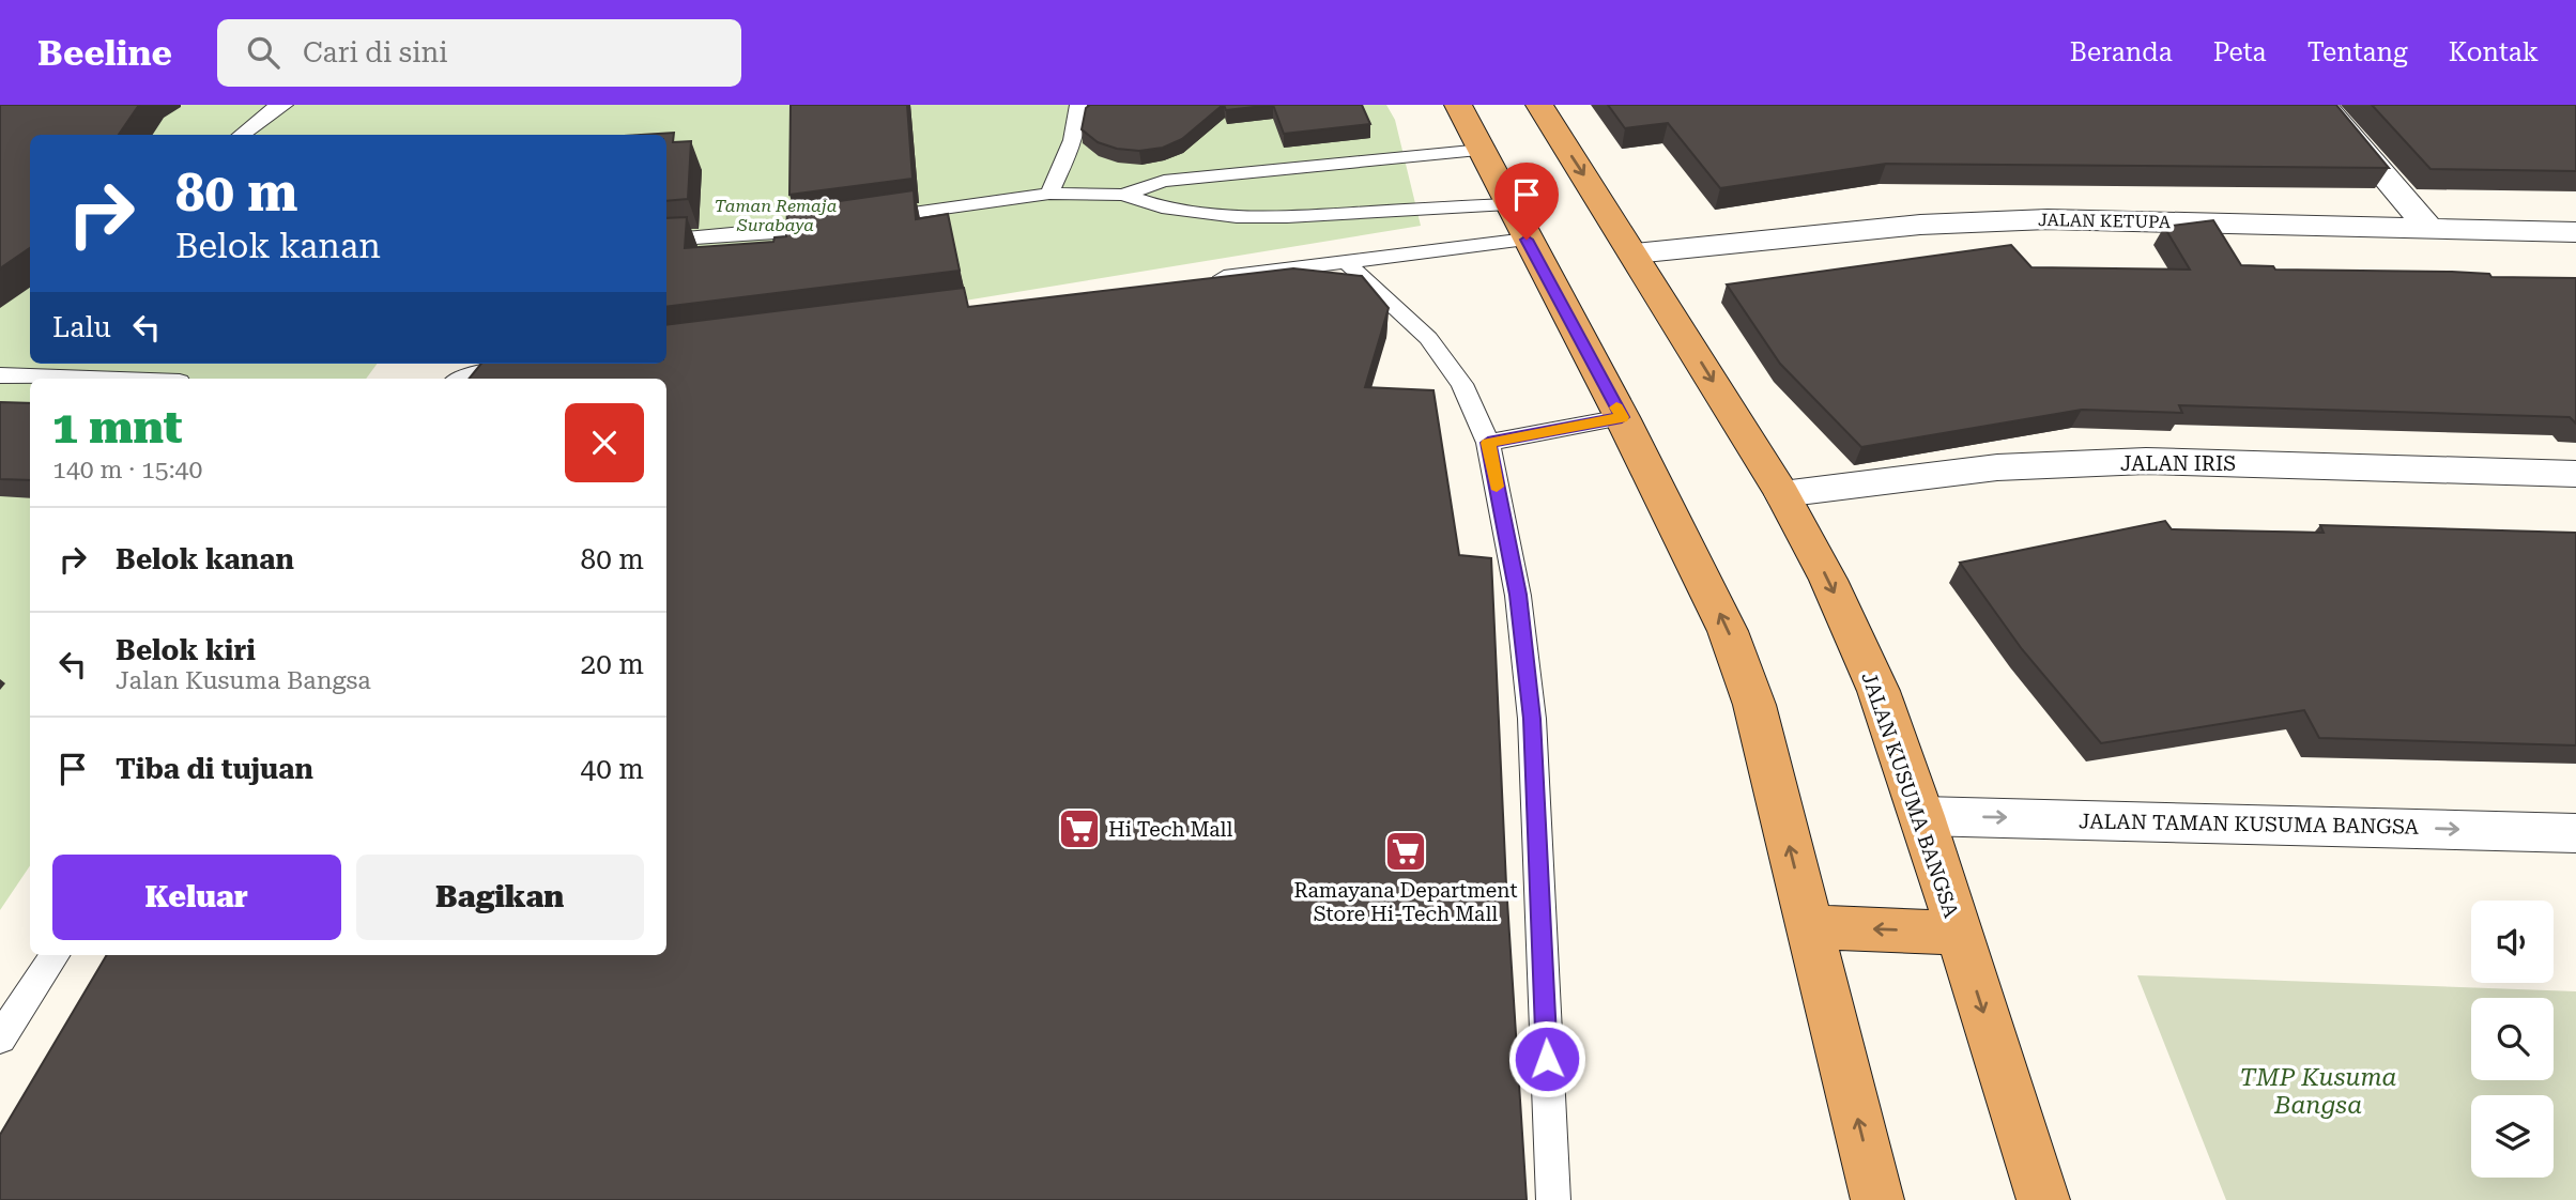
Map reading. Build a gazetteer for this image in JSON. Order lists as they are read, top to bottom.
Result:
{
  "streets": {
    "highway": ["JALAN KUSUMA BANGSA"],
    "street": ["JALAN KETUPA", "JALAN IRIS", "JALAN TAMAN KUSUMA BANGSA"]
  },
  "crossings": [
    ["JALAN KETUPA", "JALAN KUSUMA BANGSA"],
    ["JALAN IRIS", "JALAN KUSUMA BANGSA"],
    ["JALAN KUSUMA BANGSA", "JALAN TAMAN KUSUMA BANGSA"]
  ],
  "one_way": ["JALAN TAMAN KUSUMA BANGSA"],
  "parks": ["Taman Remaja Surabaya", "TMP Kusuma Bangsa"],
  "places": {
    "supermarket": ["Hi Tech Mall", "Ramayana Department Store Hi-Tech Mall"]
  },
  "page": {
    "header": "Beeline",
    "search": "Cari di sini",
    "nav": [
      "Beranda",
      "Peta",
      "Tentang",
      "Kontak"
    ],
    "turn": ["80 m", "Belok kanan"],
    "then": "Lalu",
    "heading": ["1 mnt", "140 m · 15:40"],
    "list": [
      {
        "name": "Belok kanan",
        "value": "80 m"
      },
      {
        "name": "Belok kiri",
        "note": "Jalan Kusuma Bangsa",
        "value": "20 m"
      },
      {
        "name": "Tiba di tujuan",
        "value": "40 m"
      }
    ],
    "buttons": ["Keluar", "Bagikan"]
  }
}
